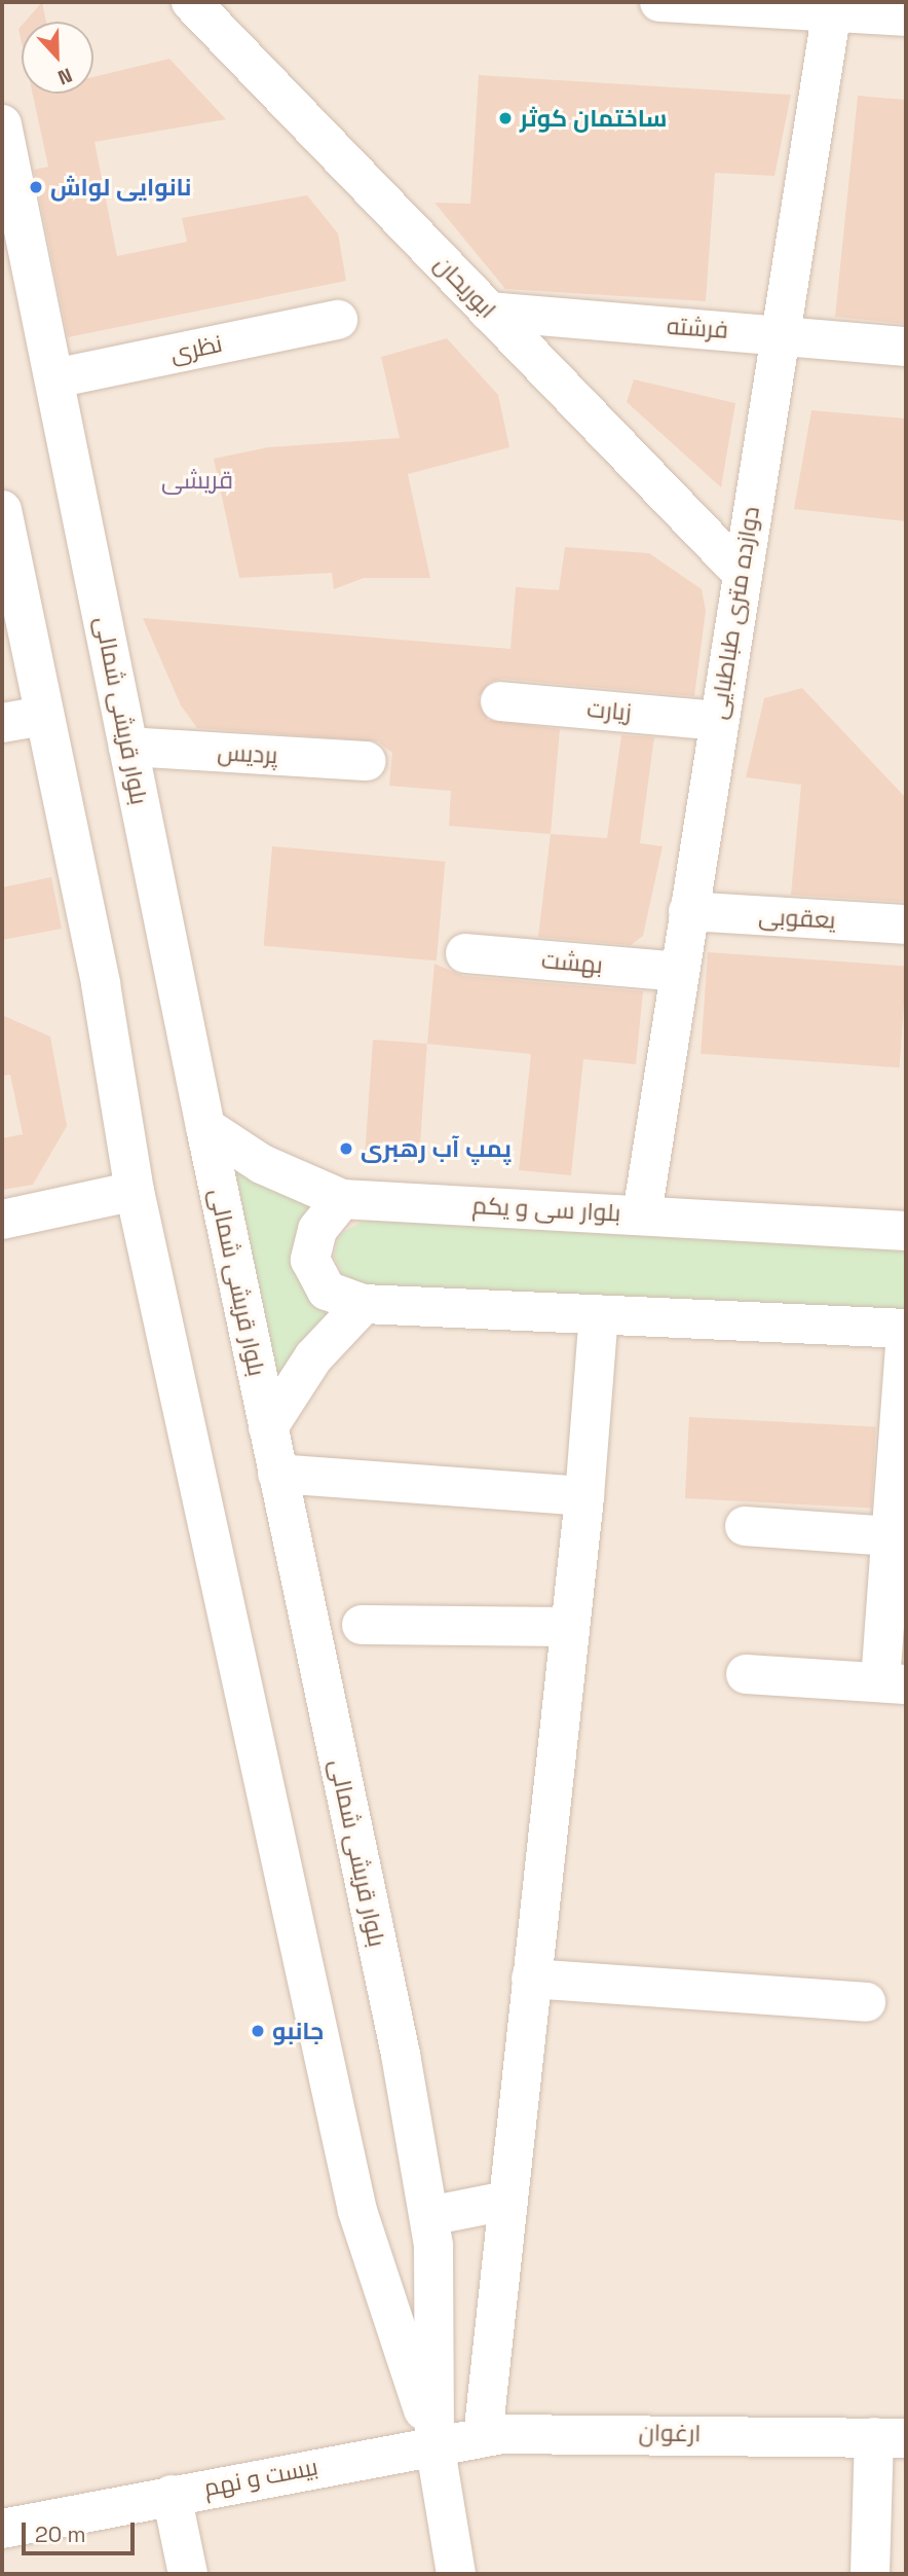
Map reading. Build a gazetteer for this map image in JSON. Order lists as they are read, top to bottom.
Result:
{
  "streets": {
    "street": [
      "ابوریحان",
      "فرشته",
      "نظری",
      "دوازده متری طباطبایی",
      "بلوار قریشی شمالی",
      "زیارت",
      "پردیس",
      "یعقوبی",
      "بهشت",
      "بلوار سی و یکم",
      "ارغوان",
      "بیست و نهم"
    ]
  },
  "crossings": [
    ["ابوریحان", "فرشته"],
    ["ابوریحان", "دوازده متری طباطبایی"],
    ["فرشته", "دوازده متری طباطبایی"],
    ["نظری", "بلوار قریشی شمالی"],
    ["دوازده متری طباطبایی", "زیارت"],
    ["دوازده متری طباطبایی", "یعقوبی"],
    ["دوازده متری طباطبایی", "بهشت"],
    ["دوازده متری طباطبایی", "بلوار سی و یکم"],
    ["بلوار قریشی شمالی", "پردیس"],
    ["بلوار قریشی شمالی", "بلوار سی و یکم"],
    ["بلوار قریشی شمالی", "ارغوان"],
    ["بلوار قریشی شمالی", "بیست و نهم"],
    ["ارغوان", "بیست و نهم"]
  ],
  "districts": ["قریشی"],
  "places": [
    "ساختمان کوثر",
    "نانوایی لواش",
    "پمپ آب رهبری",
    "جانبو"
  ],
  "scale_bar": "20 m",
  "north": "bottom"
}
